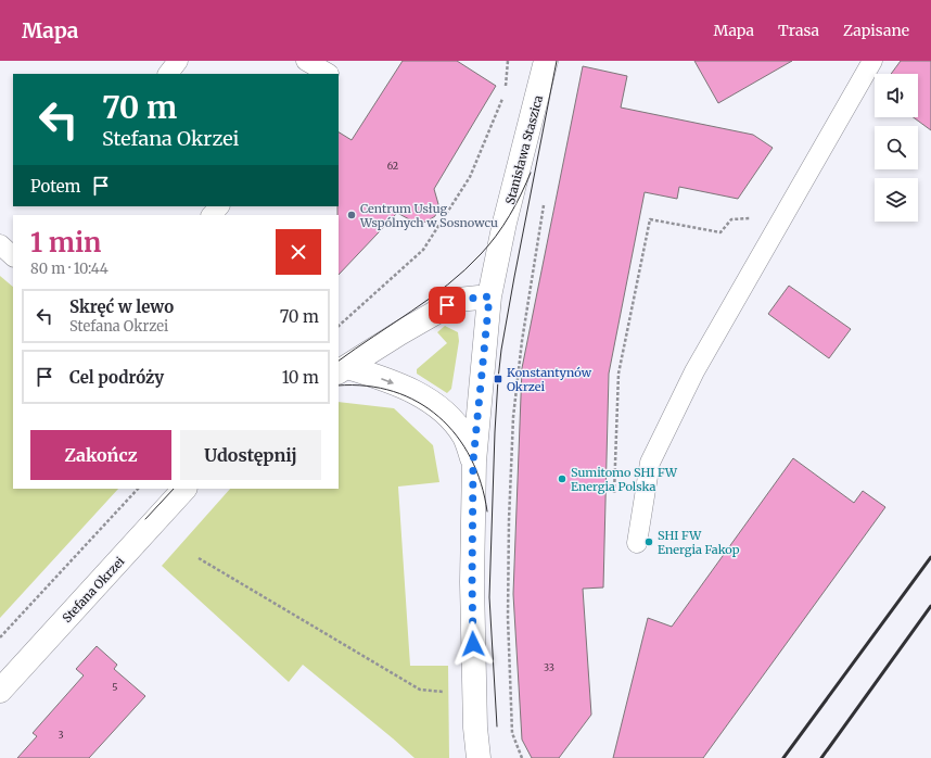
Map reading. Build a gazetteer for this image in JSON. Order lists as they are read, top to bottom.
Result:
{
  "streets": {
    "street": ["Stanisława Staszica", "Stefana Okrzei"]
  },
  "places": {
    "other": ["Centrum Usług Wspólnych w Sosnowcu", "Sumitomo SHI FW Energia Polska", "SHI FW Energia Fakop"],
    "transit": ["Konstantynów Okrzei"]
  },
  "house_numbers": [
    "62",
    "33",
    "5",
    "3"
  ],
  "page": {
    "header": "Mapa",
    "nav": ["Mapa", "Trasa", "Zapisane"],
    "turn": ["70 m", "Stefana Okrzei"],
    "then": "Potem",
    "heading": ["1 min", "80 m · 10:44"],
    "list": [
      {
        "name": "Skręć w lewo",
        "note": "Stefana Okrzei",
        "value": "70 m"
      },
      {
        "name": "Cel podróży",
        "value": "10 m"
      }
    ],
    "buttons": ["Zakończ", "Udostępnij"]
  }
}
